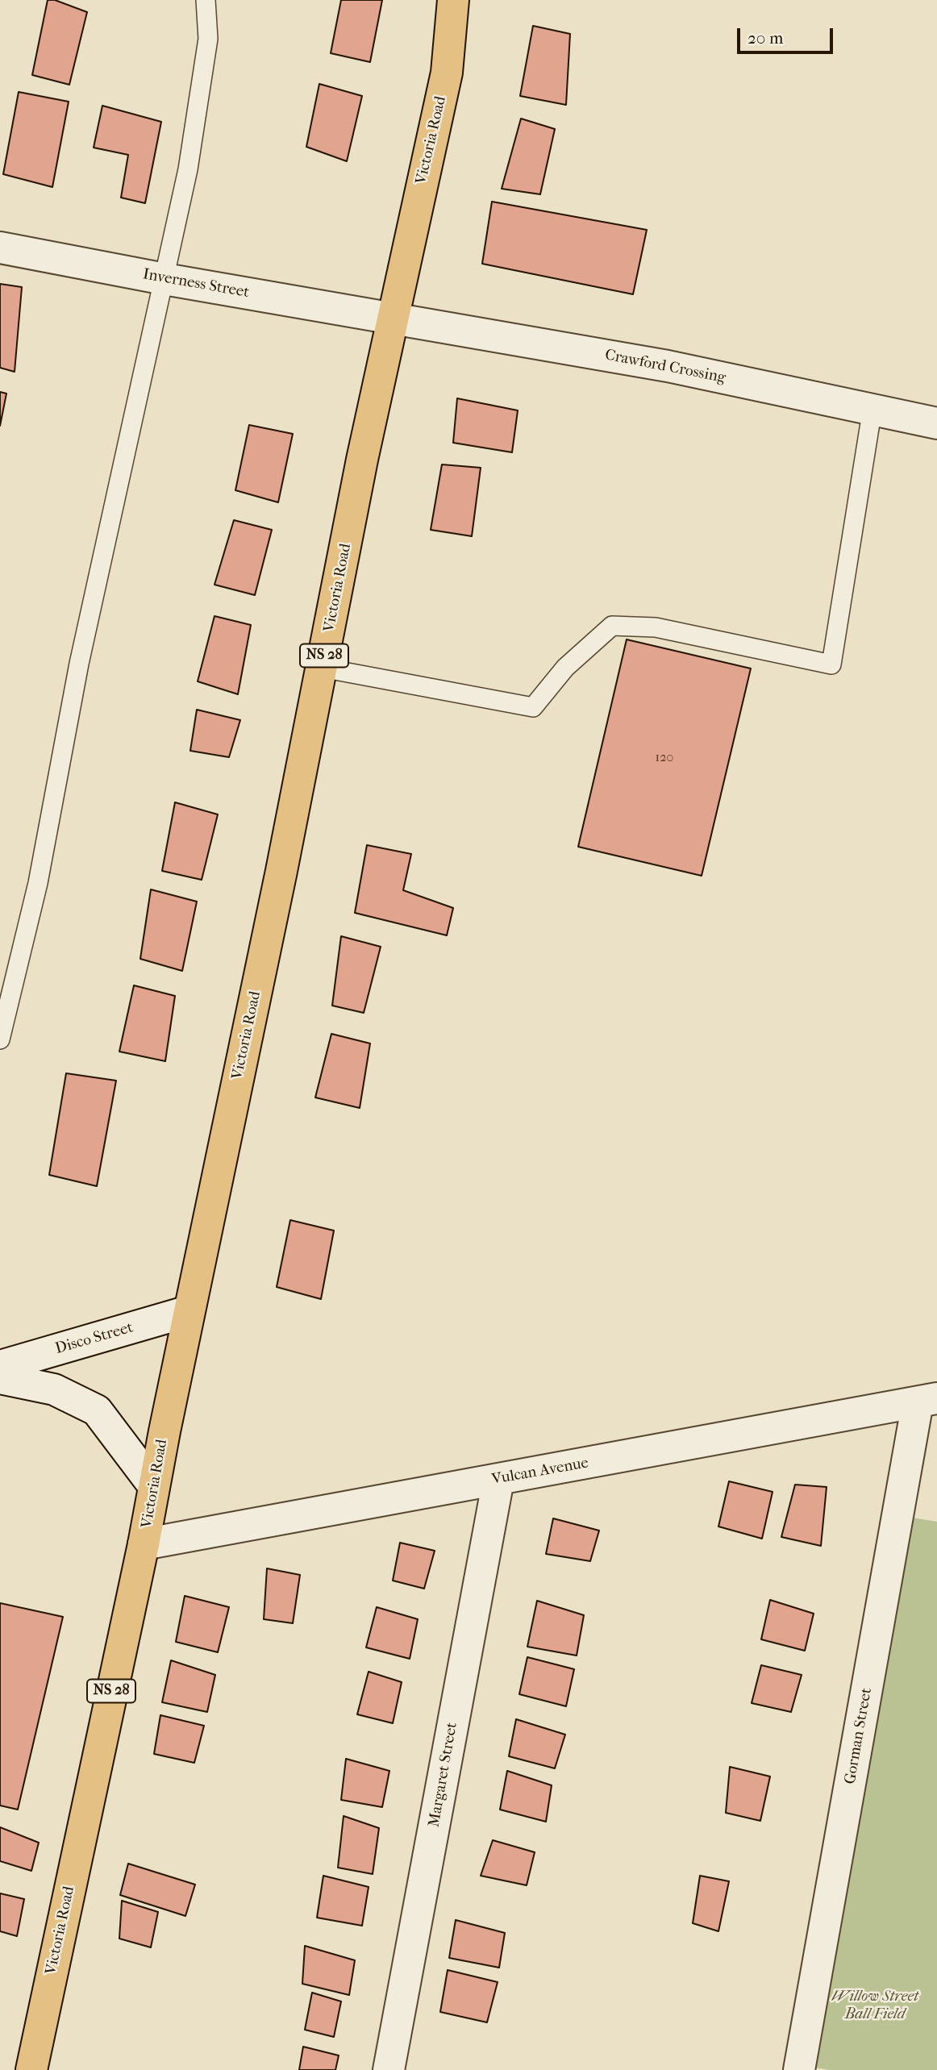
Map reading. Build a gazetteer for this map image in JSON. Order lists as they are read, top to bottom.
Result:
{
  "streets": {
    "main road": ["Victoria Road", "NS 28"],
    "street": [
      "Inverness Street",
      "Crawford Crossing",
      "Disco Street",
      "Vulcan Avenue",
      "Gorman Street",
      "Margaret Street"
    ]
  },
  "crossings": [
    ["Victoria Road", "Inverness Street"],
    ["Victoria Road", "Crawford Crossing"],
    ["Victoria Road", "Disco Street"],
    ["Victoria Road", "Vulcan Avenue"],
    ["Inverness Street", "Crawford Crossing"],
    ["Vulcan Avenue", "Gorman Street"],
    ["Vulcan Avenue", "Margaret Street"]
  ],
  "parks": ["Willow Street Ball Field"],
  "house_numbers": ["120"],
  "scale_bar": "20 m"
}
